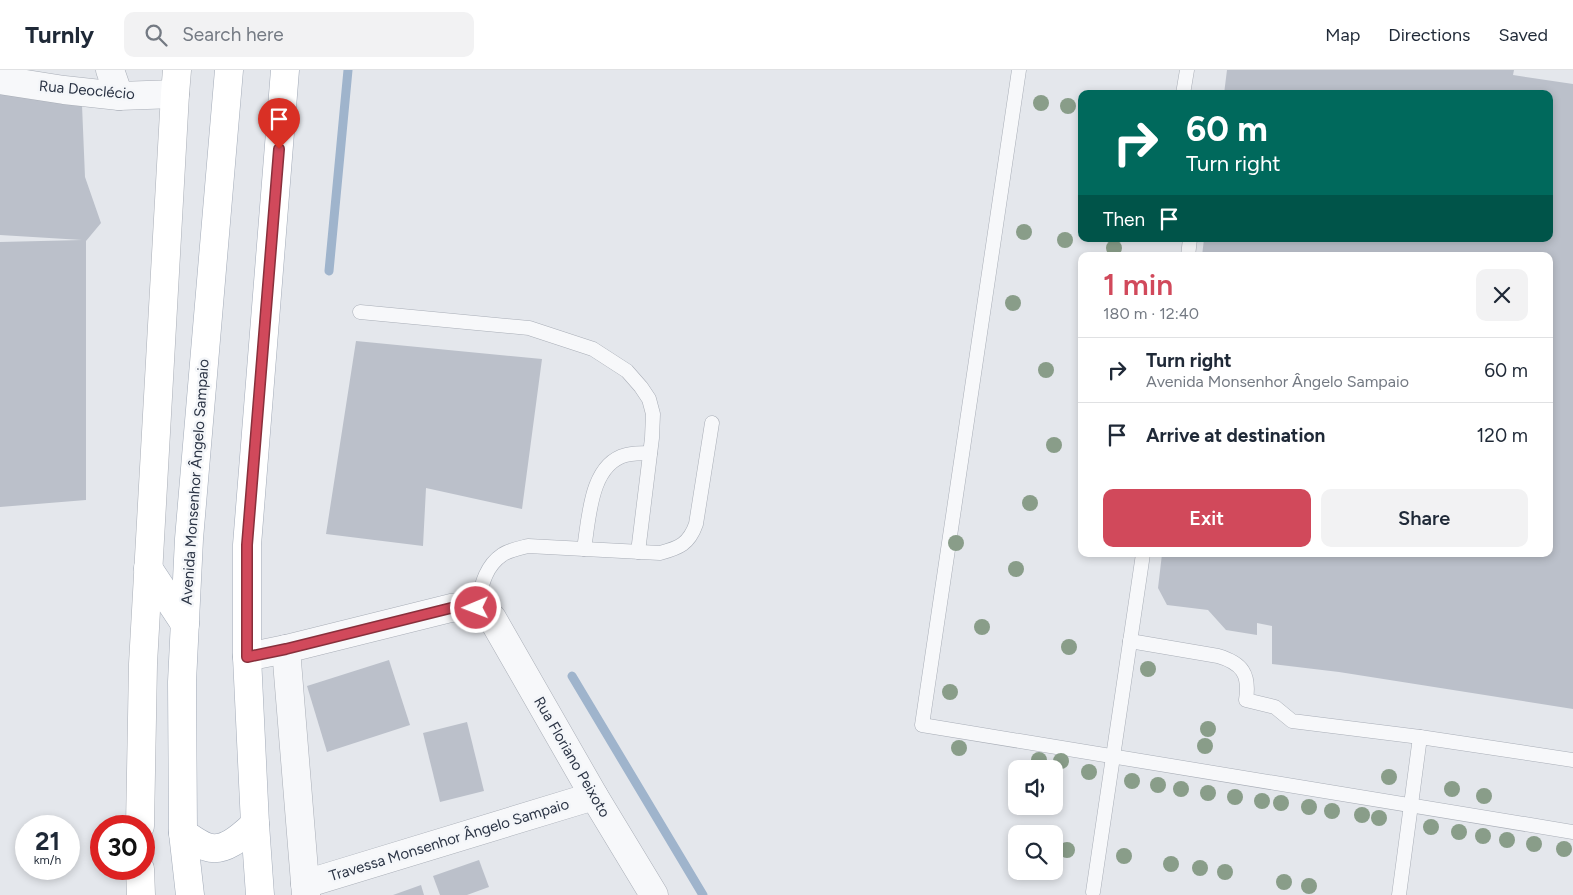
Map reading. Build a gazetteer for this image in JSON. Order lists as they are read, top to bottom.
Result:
{
  "streets": {
    "main road": ["Avenida Monsenhor Ângelo Sampaio"],
    "street": ["Rua Deoclécio", "Rua Floriano Peixoto", "Travessa Monsenhor Ângelo Sampaio"]
  },
  "crossings": [
    ["Rua Floriano Peixoto", "Travessa Monsenhor Ângelo Sampaio"]
  ],
  "page": {
    "header": "Turnly",
    "search": "Search here",
    "nav": ["Map", "Directions", "Saved"],
    "turn": ["60 m", "Turn right"],
    "then": "Then",
    "heading": ["1 min", "180 m · 12:40"],
    "list": [
      {
        "name": "Turn right",
        "note": "Avenida Monsenhor Ângelo Sampaio",
        "value": "60 m"
      },
      {
        "name": "Arrive at destination",
        "value": "120 m"
      }
    ],
    "buttons": ["Exit", "Share"],
    "speed": "21 km/h",
    "limit": "30"
  }
}
